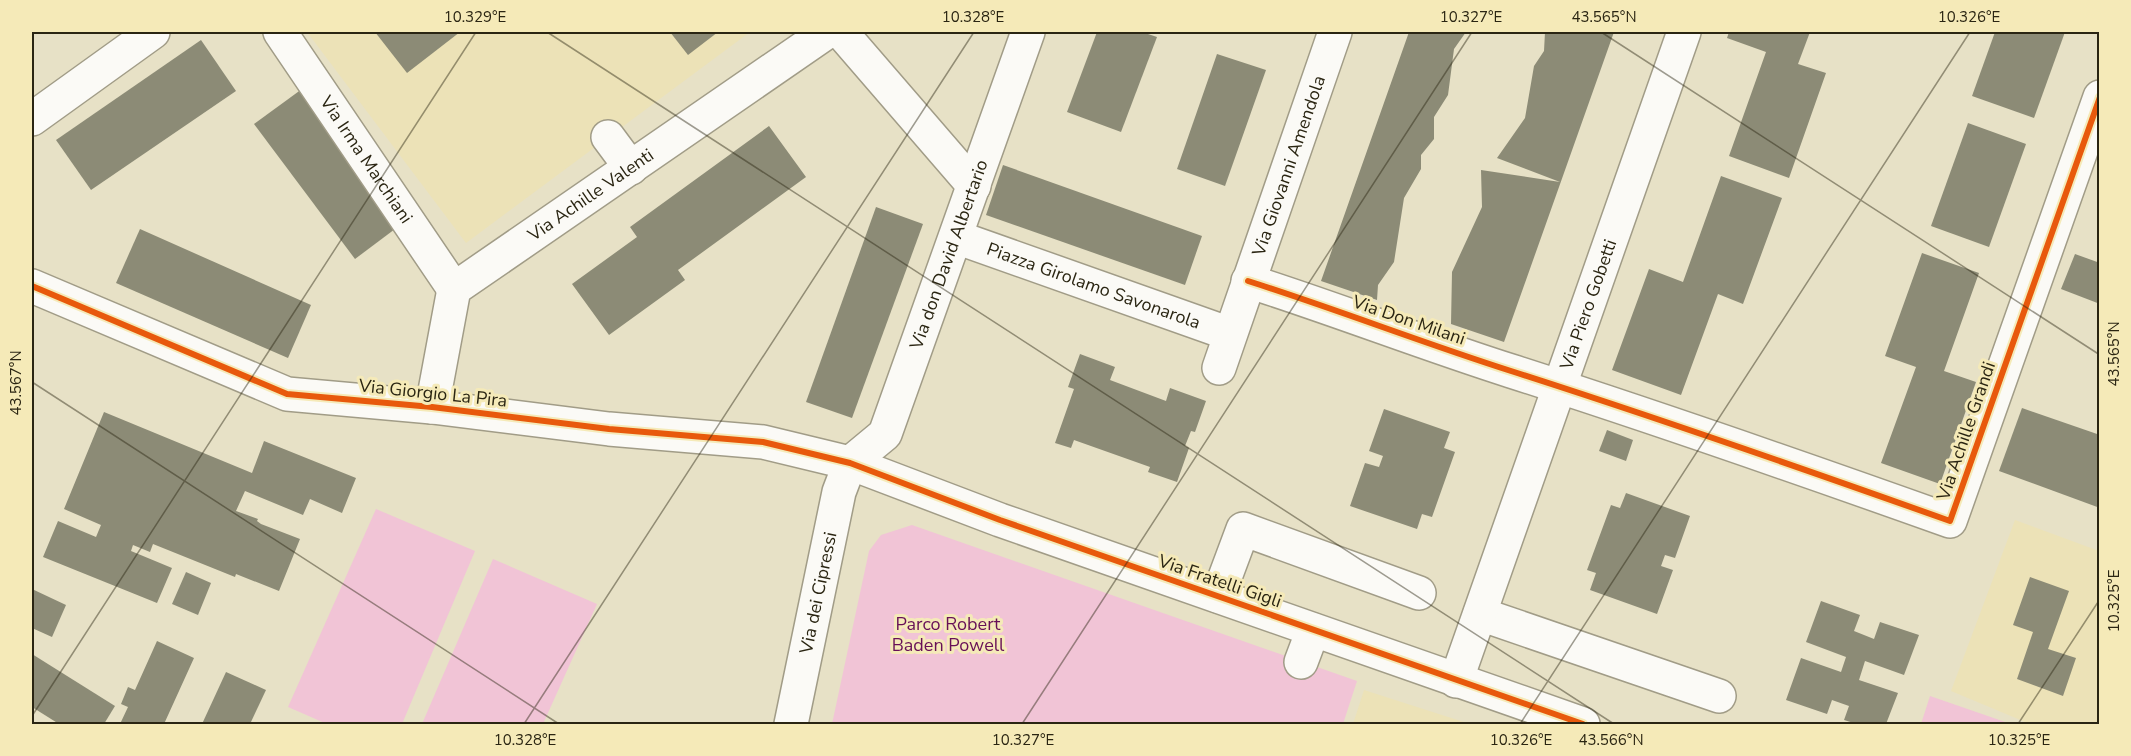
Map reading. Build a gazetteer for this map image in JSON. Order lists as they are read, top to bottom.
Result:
{
  "streets": {
    "street": [
      "Via Irma Marchiani",
      "Via Giovanni Amendola",
      "Via Achille Valenti",
      "Via don David Albertario",
      "Piazza Girolamo Savonarola",
      "Via Piero Gobetti",
      "Via Don Milani",
      "Via Giorgio La Pira",
      "Via Achille Grandi",
      "Via Fratelli Gigli",
      "Via dei Cipressi"
    ]
  },
  "crossings": [
    ["Via Irma Marchiani", "Via Achille Valenti"],
    ["Via Giovanni Amendola", "Piazza Girolamo Savonarola"],
    ["Via Giovanni Amendola", "Via Don Milani"],
    ["Via don David Albertario", "Piazza Girolamo Savonarola"],
    ["Via don David Albertario", "Via Giorgio La Pira"],
    ["Via don David Albertario", "Via Fratelli Gigli"],
    ["Via don David Albertario", "Via dei Cipressi"],
    ["Via Piero Gobetti", "Via Don Milani"],
    ["Via Piero Gobetti", "Via Achille Grandi"],
    ["Via Piero Gobetti", "Via Fratelli Gigli"],
    ["Via Don Milani", "Via Achille Grandi"],
    ["Via Giorgio La Pira", "Via Fratelli Gigli"],
    ["Via Giorgio La Pira", "Via dei Cipressi"],
    ["Via Fratelli Gigli", "Via dei Cipressi"]
  ],
  "parks": ["Parco Robert Baden Powell"],
  "coordinates": [
    "10.329°E",
    "10.328°E",
    "10.327°E",
    "43.565°N",
    "10.326°E",
    "43.567°N",
    "10.325°E",
    "43.566°N"
  ]
}
